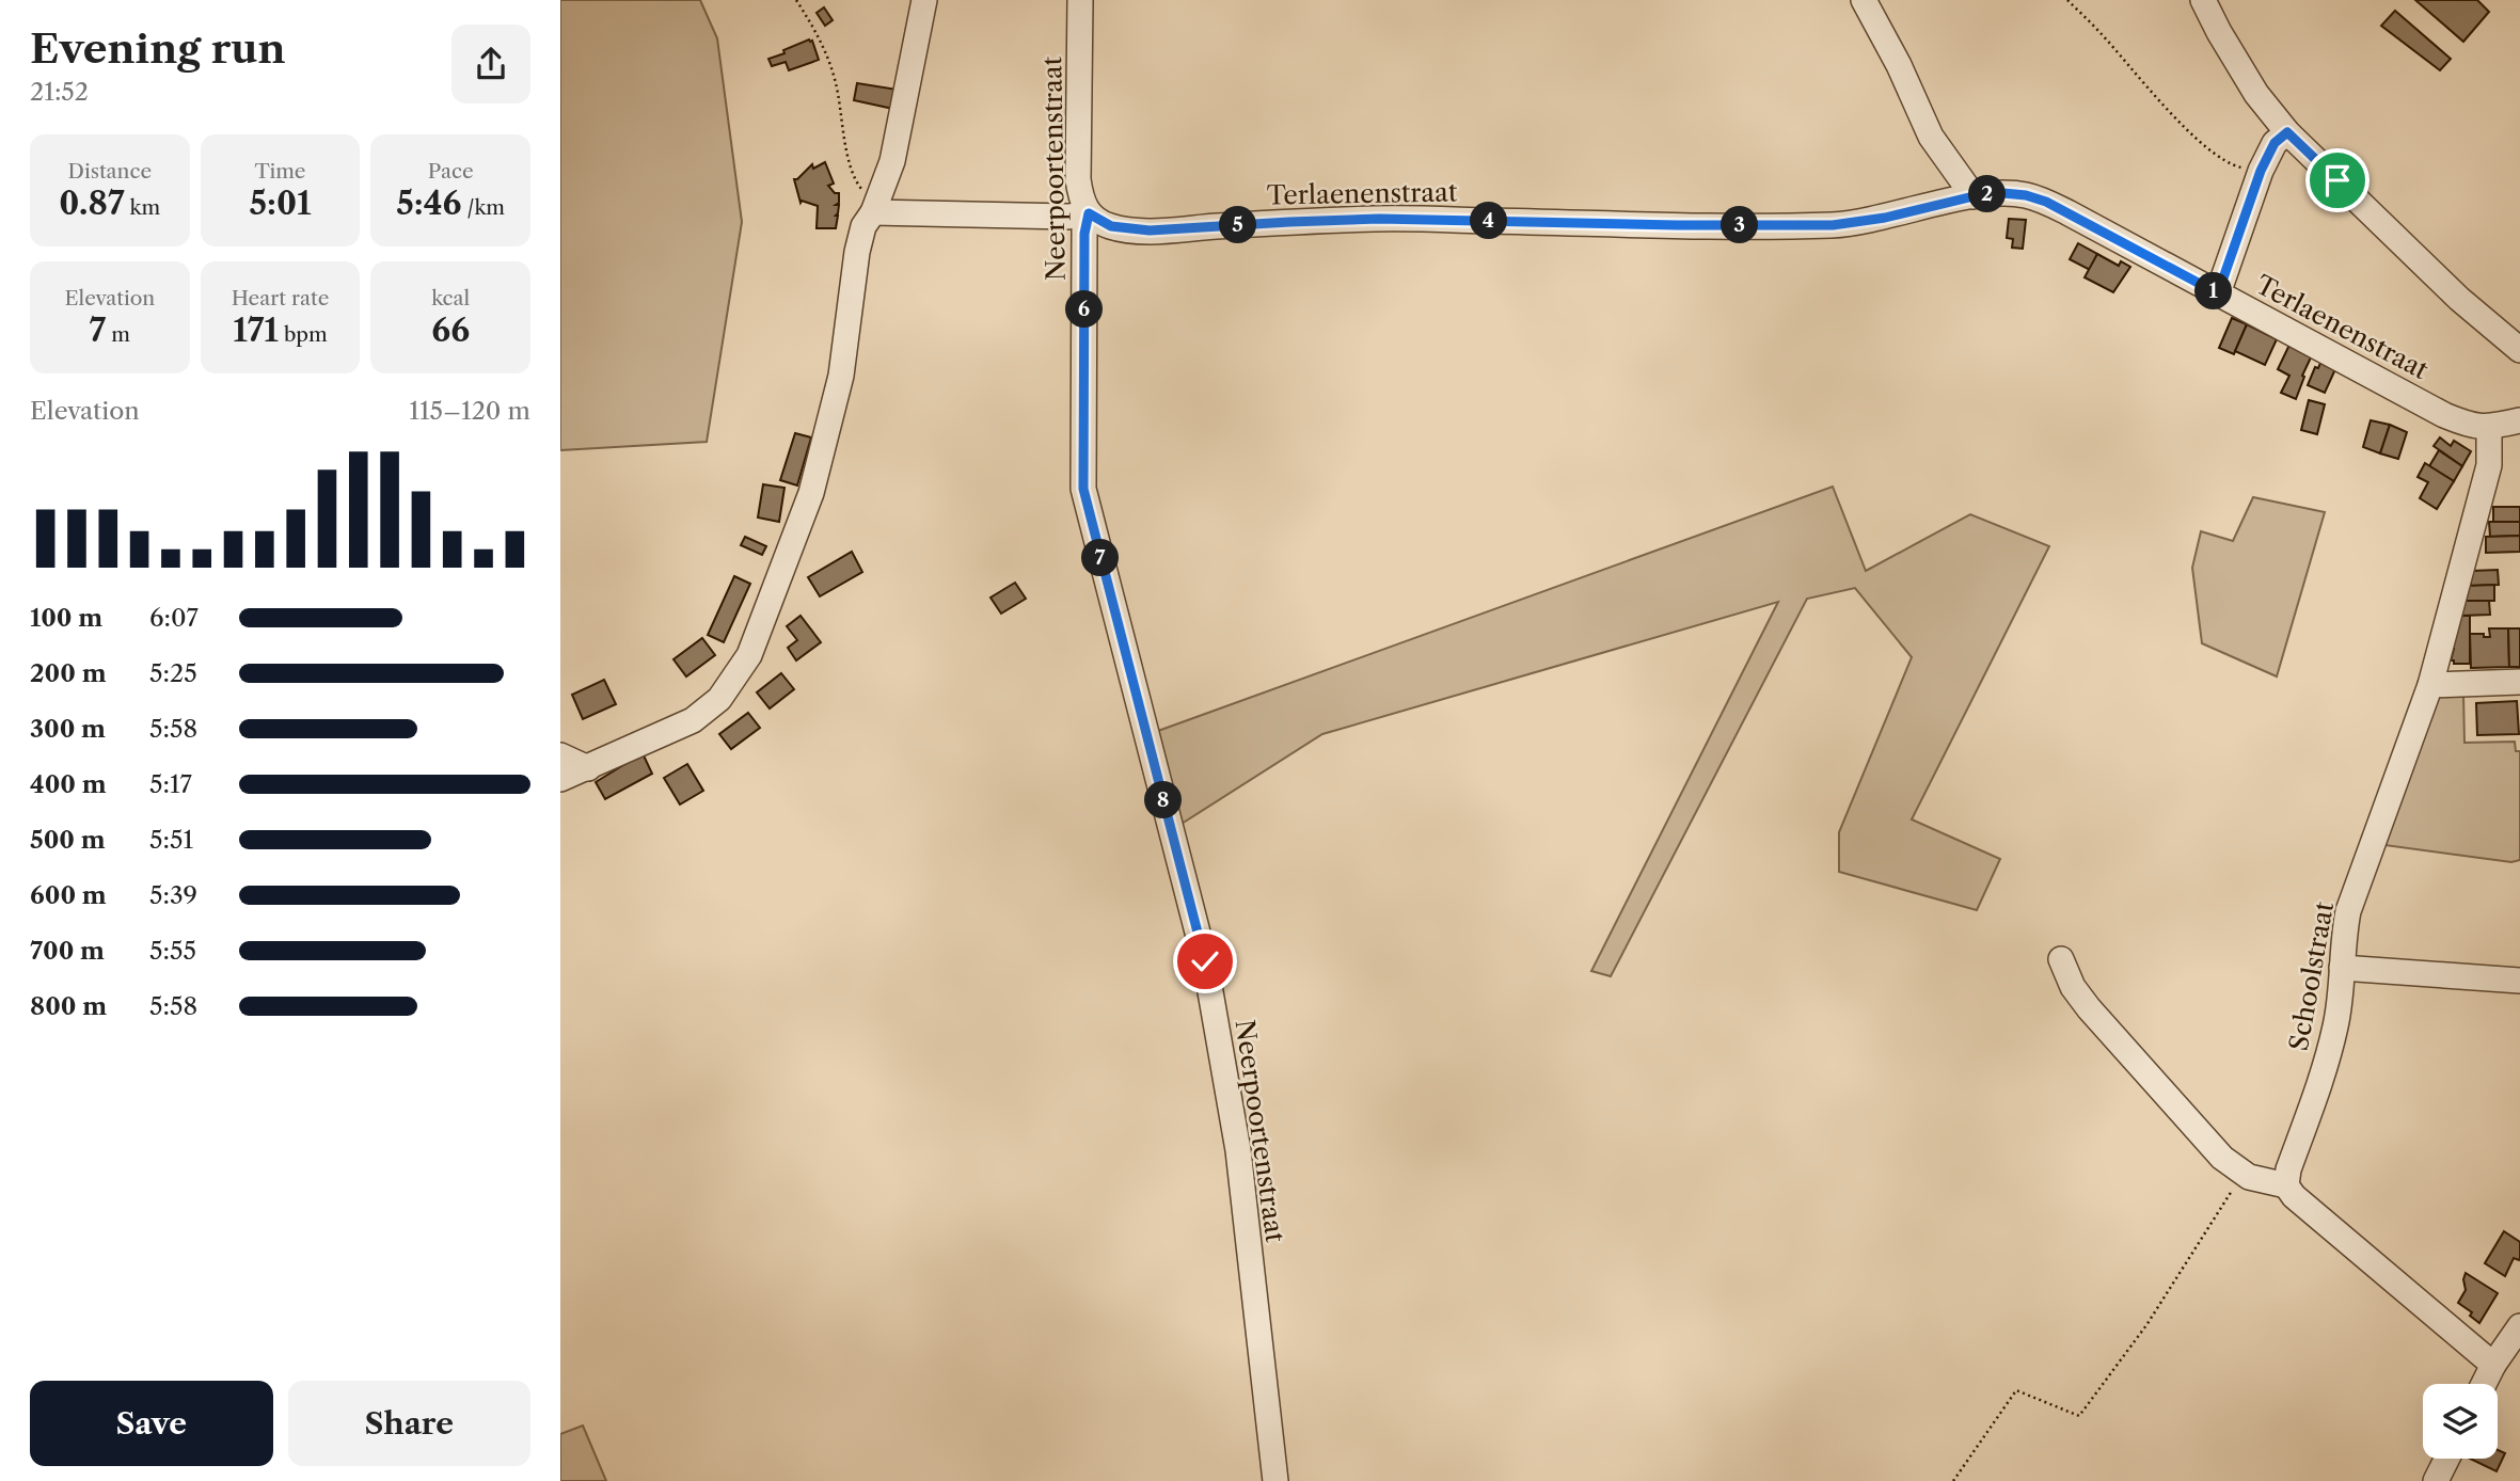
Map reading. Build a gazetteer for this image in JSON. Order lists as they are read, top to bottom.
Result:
{
  "streets": {
    "street": ["Neerpoortenstraat", "Terlaenenstraat", "Schoolstraat"]
  },
  "crossings": [
    ["Neerpoortenstraat", "Terlaenenstraat"],
    ["Terlaenenstraat", "Schoolstraat"]
  ],
  "page": {
    "heading": ["Evening run", "21:52"],
    "stats": [
      ["Distance", "0.87 km"],
      ["Time", "5:01"],
      ["Pace", "5:46 /km"],
      ["Elevation", "7 m"],
      ["Heart rate", "171 bpm"],
      ["kcal", "66"]
    ],
    "pins": [
      "2",
      "4",
      "3",
      "5",
      "1",
      "6",
      "7",
      "8"
    ],
    "chart": ["Elevation", "115–120 m"],
    "list": [
      {
        "name": "100 m",
        "note": "6:07"
      },
      {
        "name": "200 m",
        "note": "5:25"
      },
      {
        "name": "300 m",
        "note": "5:58"
      },
      {
        "name": "400 m",
        "note": "5:17"
      },
      {
        "name": "500 m",
        "note": "5:51"
      },
      {
        "name": "600 m",
        "note": "5:39"
      },
      {
        "name": "700 m",
        "note": "5:55"
      },
      {
        "name": "800 m",
        "note": "5:58"
      }
    ],
    "buttons": ["Save", "Share"]
  }
}
